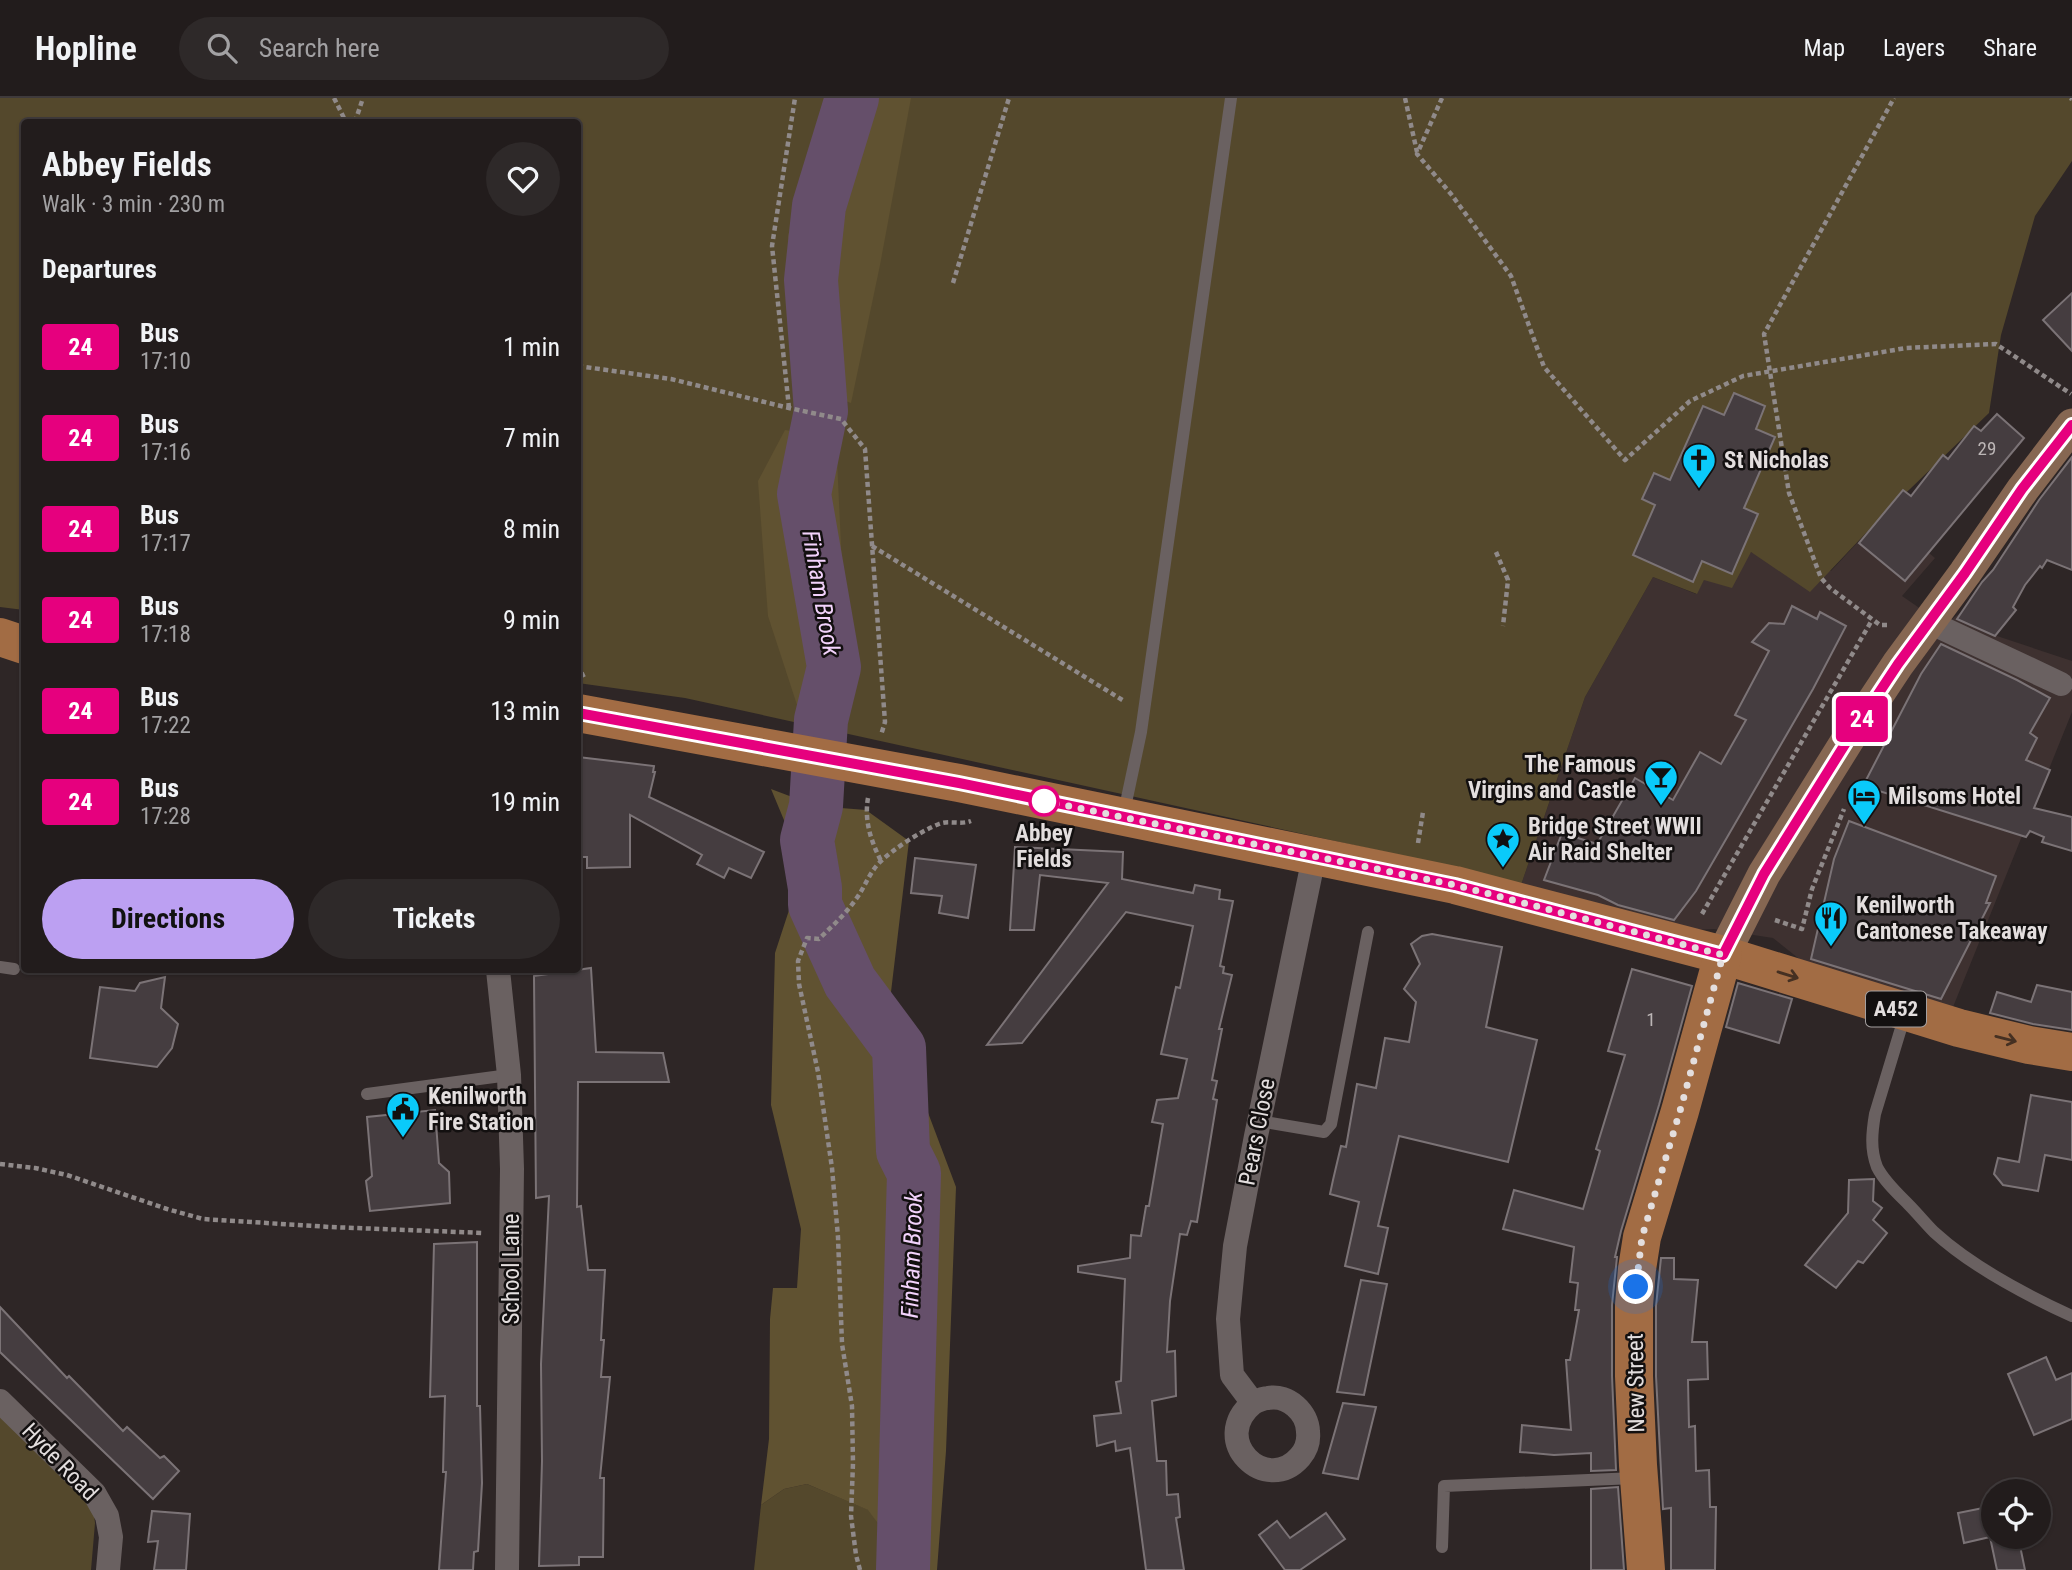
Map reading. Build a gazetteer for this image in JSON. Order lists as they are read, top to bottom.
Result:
{
  "streets": {
    "main road": ["A452", "New Street"],
    "street": ["Pears Close", "School Lane", "Hyde Road"]
  },
  "crossings": [
    ["A452", "Pears Close"],
    ["A452", "New Street"]
  ],
  "water": ["Finham Brook"],
  "places": {
    "church": ["St Nicholas"],
    "other": ["Abbey Fields"],
    "bar": ["The Famous Virgins and Castle"],
    "hotel": ["Milsoms Hotel"],
    "place": ["Bridge Street WWII Air Raid Shelter"],
    "restaurant": ["Kenilworth Cantonese Takeaway"],
    "public building": ["Kenilworth Fire Station"]
  },
  "lines": ["bus line 24"],
  "house_numbers": ["29", "1"],
  "page": {
    "header": "Hopline",
    "search": "Search here",
    "nav": ["Map", "Layers", "Share"],
    "on_map": "24",
    "heading": [
      ["Abbey Fields", "Walk · 3 min · 230 m"],
      "Departures"
    ],
    "list": [
      {
        "mark": "24",
        "name": "Bus",
        "note": "17:10",
        "value": "1 min"
      },
      {
        "mark": "24",
        "name": "Bus",
        "note": "17:16",
        "value": "7 min"
      },
      {
        "mark": "24",
        "name": "Bus",
        "note": "17:17",
        "value": "8 min"
      },
      {
        "mark": "24",
        "name": "Bus",
        "note": "17:18",
        "value": "9 min"
      },
      {
        "mark": "24",
        "name": "Bus",
        "note": "17:22",
        "value": "13 min"
      },
      {
        "mark": "24",
        "name": "Bus",
        "note": "17:28",
        "value": "19 min"
      }
    ],
    "buttons": ["Directions", "Tickets"]
  }
}
